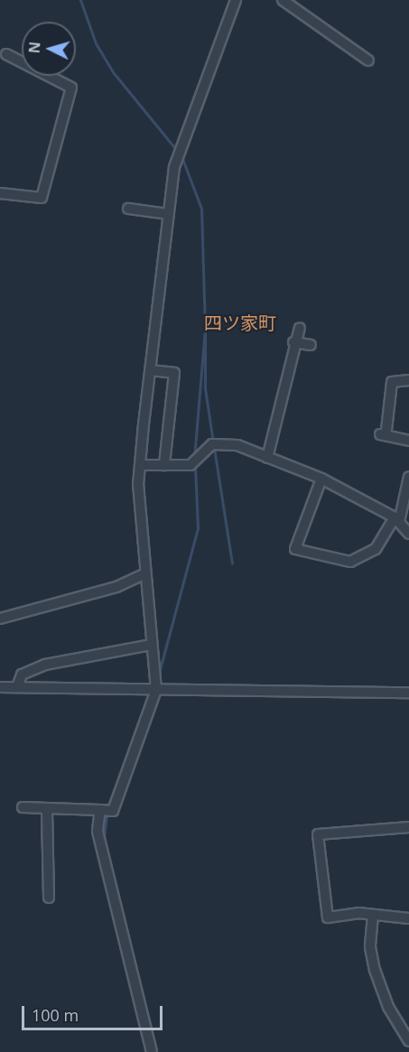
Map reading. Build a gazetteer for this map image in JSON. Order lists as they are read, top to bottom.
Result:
{
  "districts": ["四ツ家町"],
  "scale_bar": "100 m",
  "north": "left"
}
